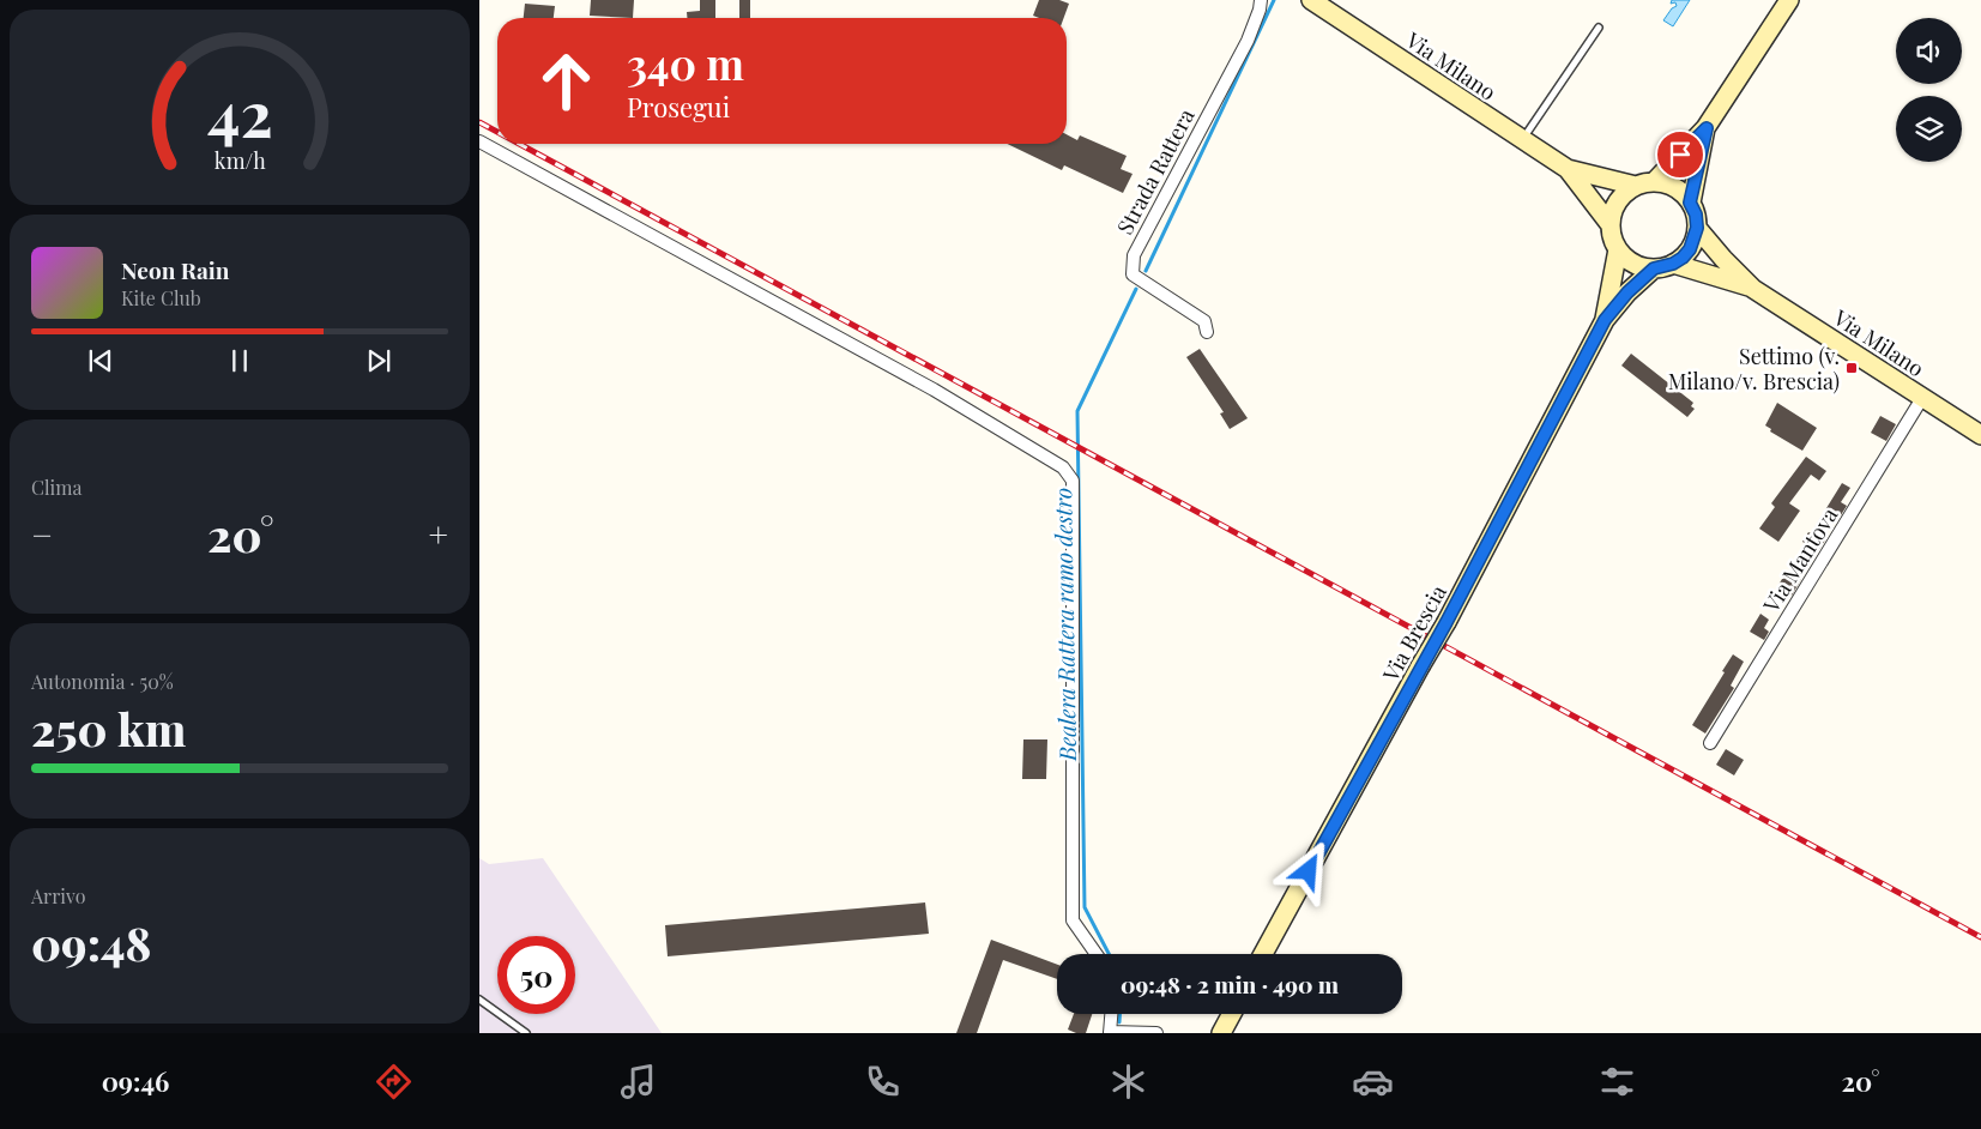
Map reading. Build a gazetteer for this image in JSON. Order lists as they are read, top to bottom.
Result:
{
  "streets": {
    "main road": ["Via Milano", "Via Brescia"],
    "street": ["Strada Rattera", "Via Mantova"]
  },
  "crossings": [
    ["Via Milano", "Via Mantova"]
  ],
  "water": ["Bealera Rattera ramo destro"],
  "places": {
    "transit": ["Settimo (v. Milano/v. Brescia)"]
  },
  "page": {
    "turn": ["340 m", "Prosegui"],
    "song": ["Neon Rain", "Kite Club"],
    "tile": [
      "Clima",
      ["Autonomia · 50%", "250 km"],
      ["Arrivo", "09:48"]
    ],
    "heat": ["−", "20°", "+"],
    "limit": "50",
    "trip": "09:48 · 2 min · 490 m",
    "tabs": ["09:46", "20°"],
    "gauge": ["42", "km/h"]
  }
}
